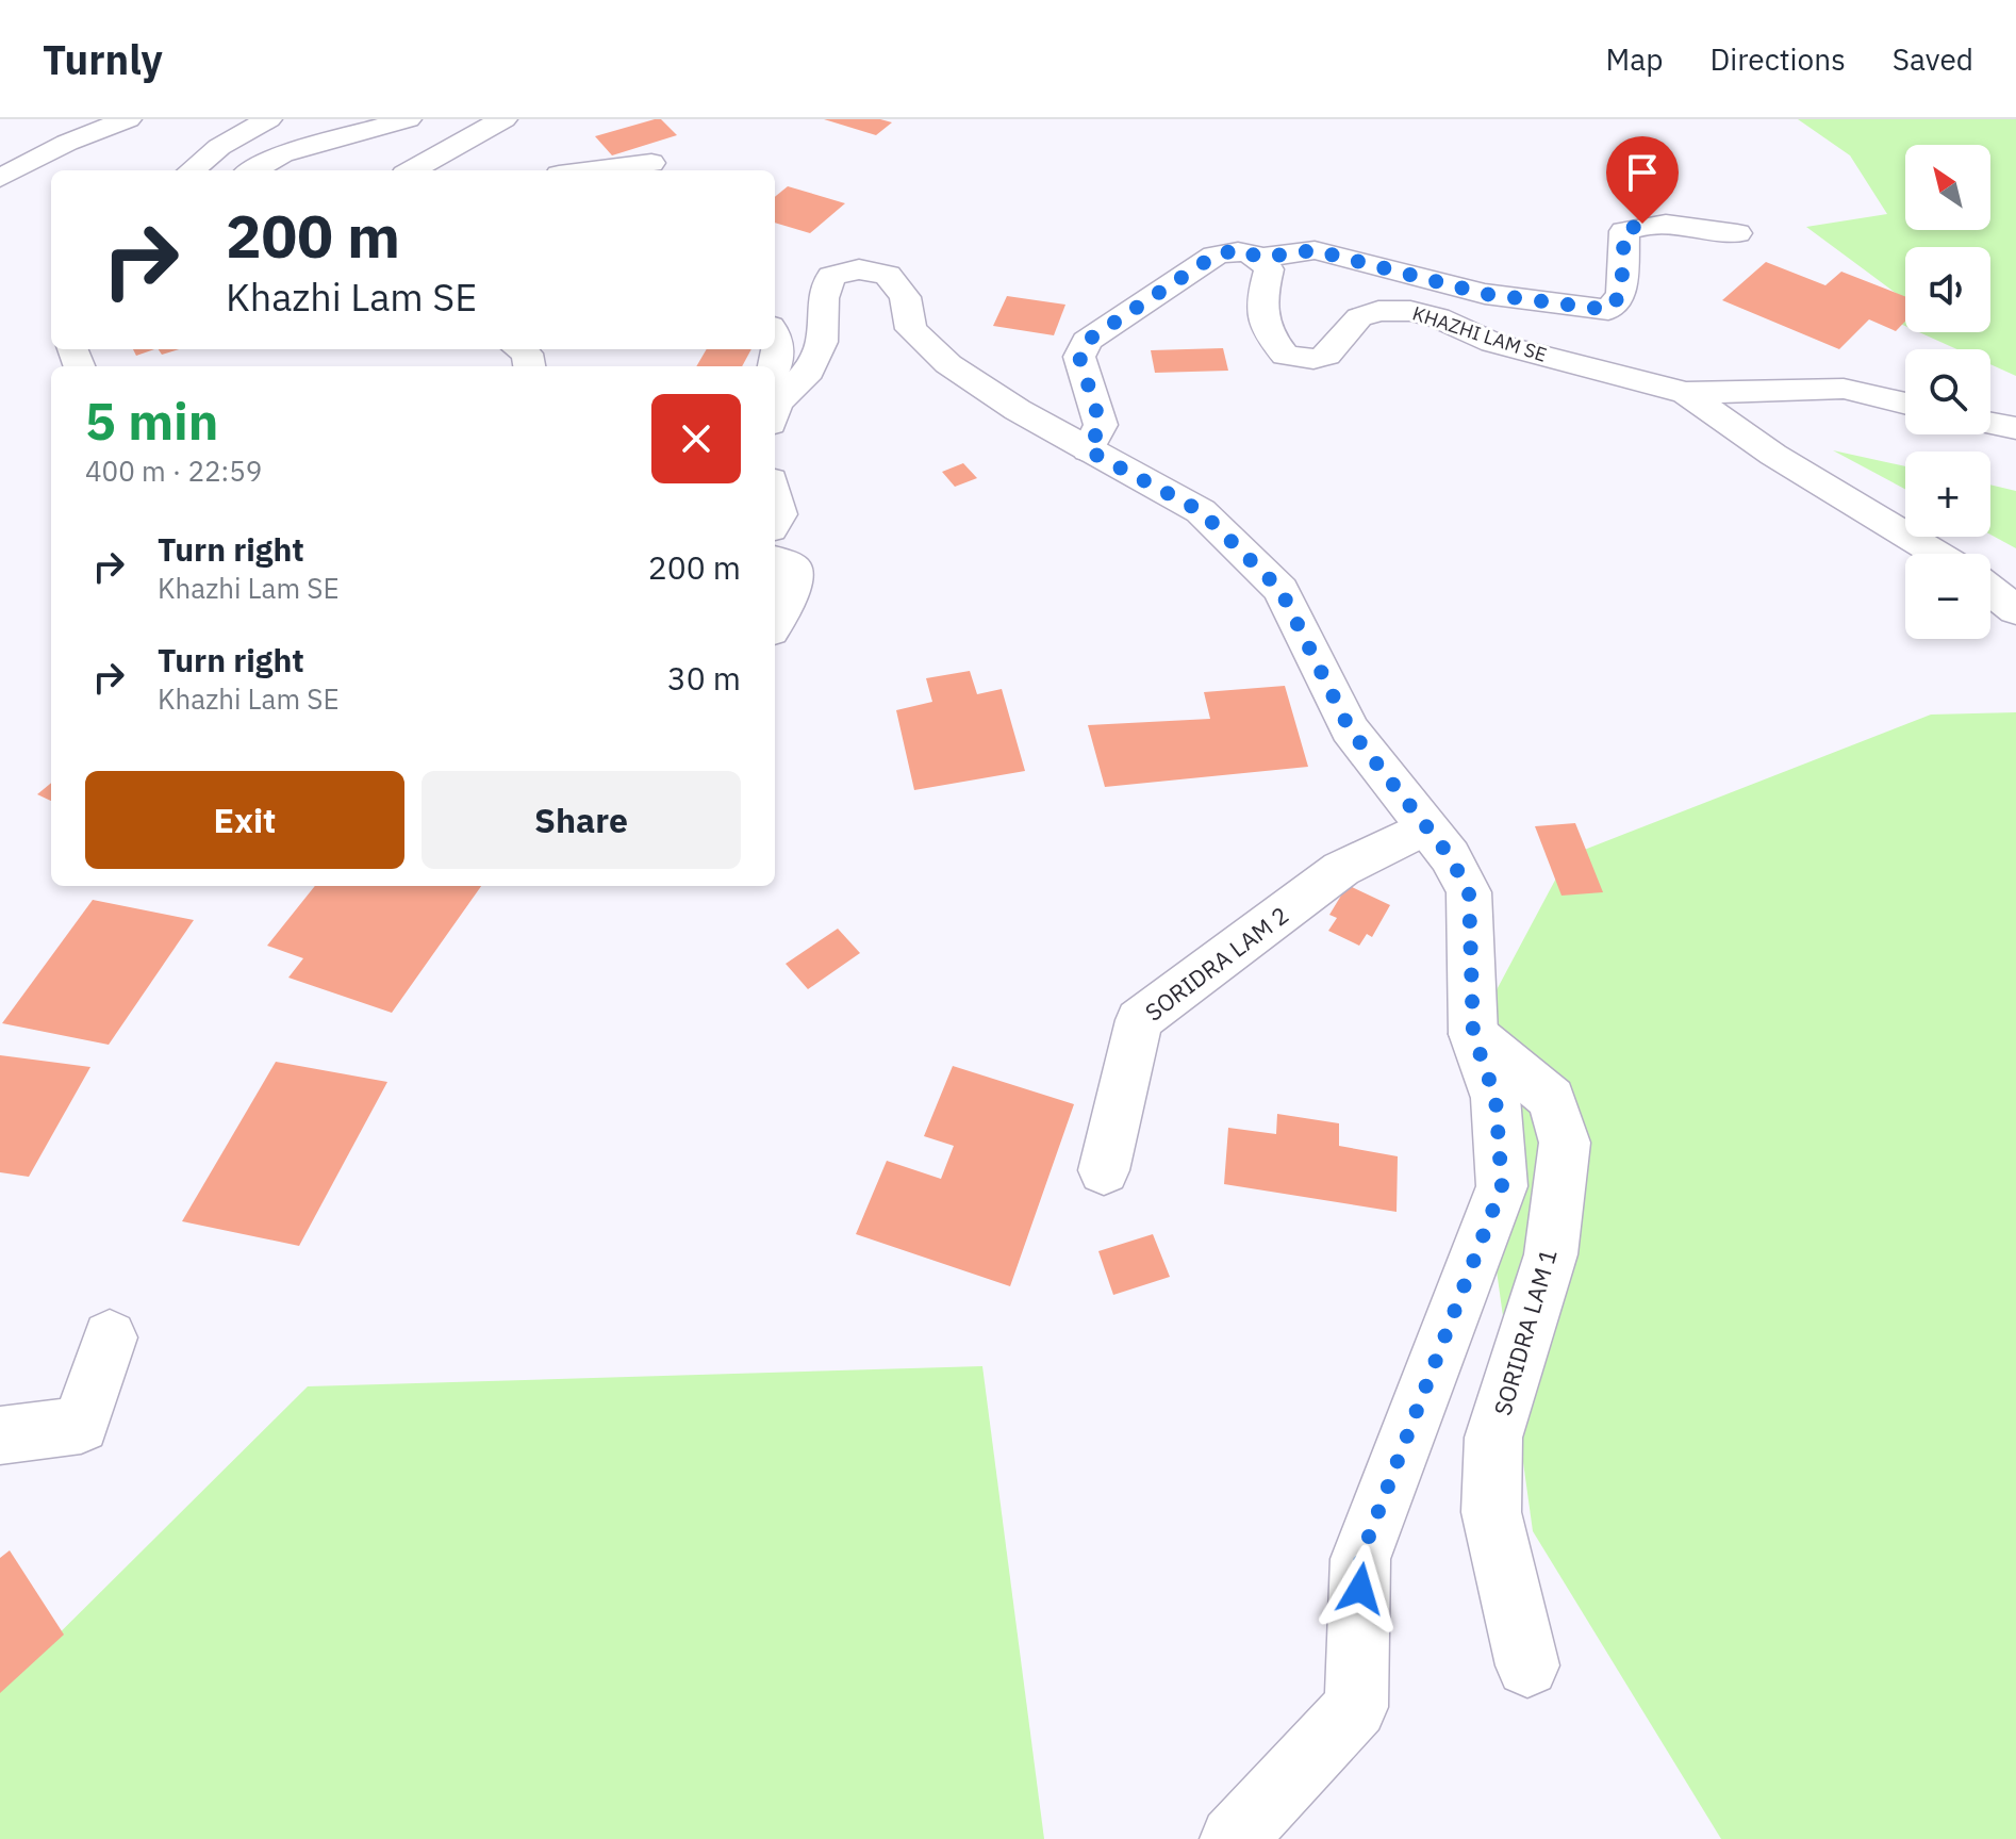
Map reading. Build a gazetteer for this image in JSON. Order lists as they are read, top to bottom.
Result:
{
  "streets": {
    "street": ["KHAZHI LAM SE", "SORIDRA LAM 2", "SORIDRA LAM 1"]
  },
  "north": "top left",
  "page": {
    "header": "Turnly",
    "nav": ["Map", "Directions", "Saved"],
    "map_buttons": ["+", "−"],
    "turn": ["200 m", "Khazhi Lam SE"],
    "heading": ["5 min", "400 m · 22:59"],
    "list": [
      {
        "name": "Turn right",
        "note": "Khazhi Lam SE",
        "value": "200 m"
      },
      {
        "name": "Turn right",
        "note": "Khazhi Lam SE",
        "value": "30 m"
      }
    ],
    "buttons": ["Exit", "Share"]
  }
}
